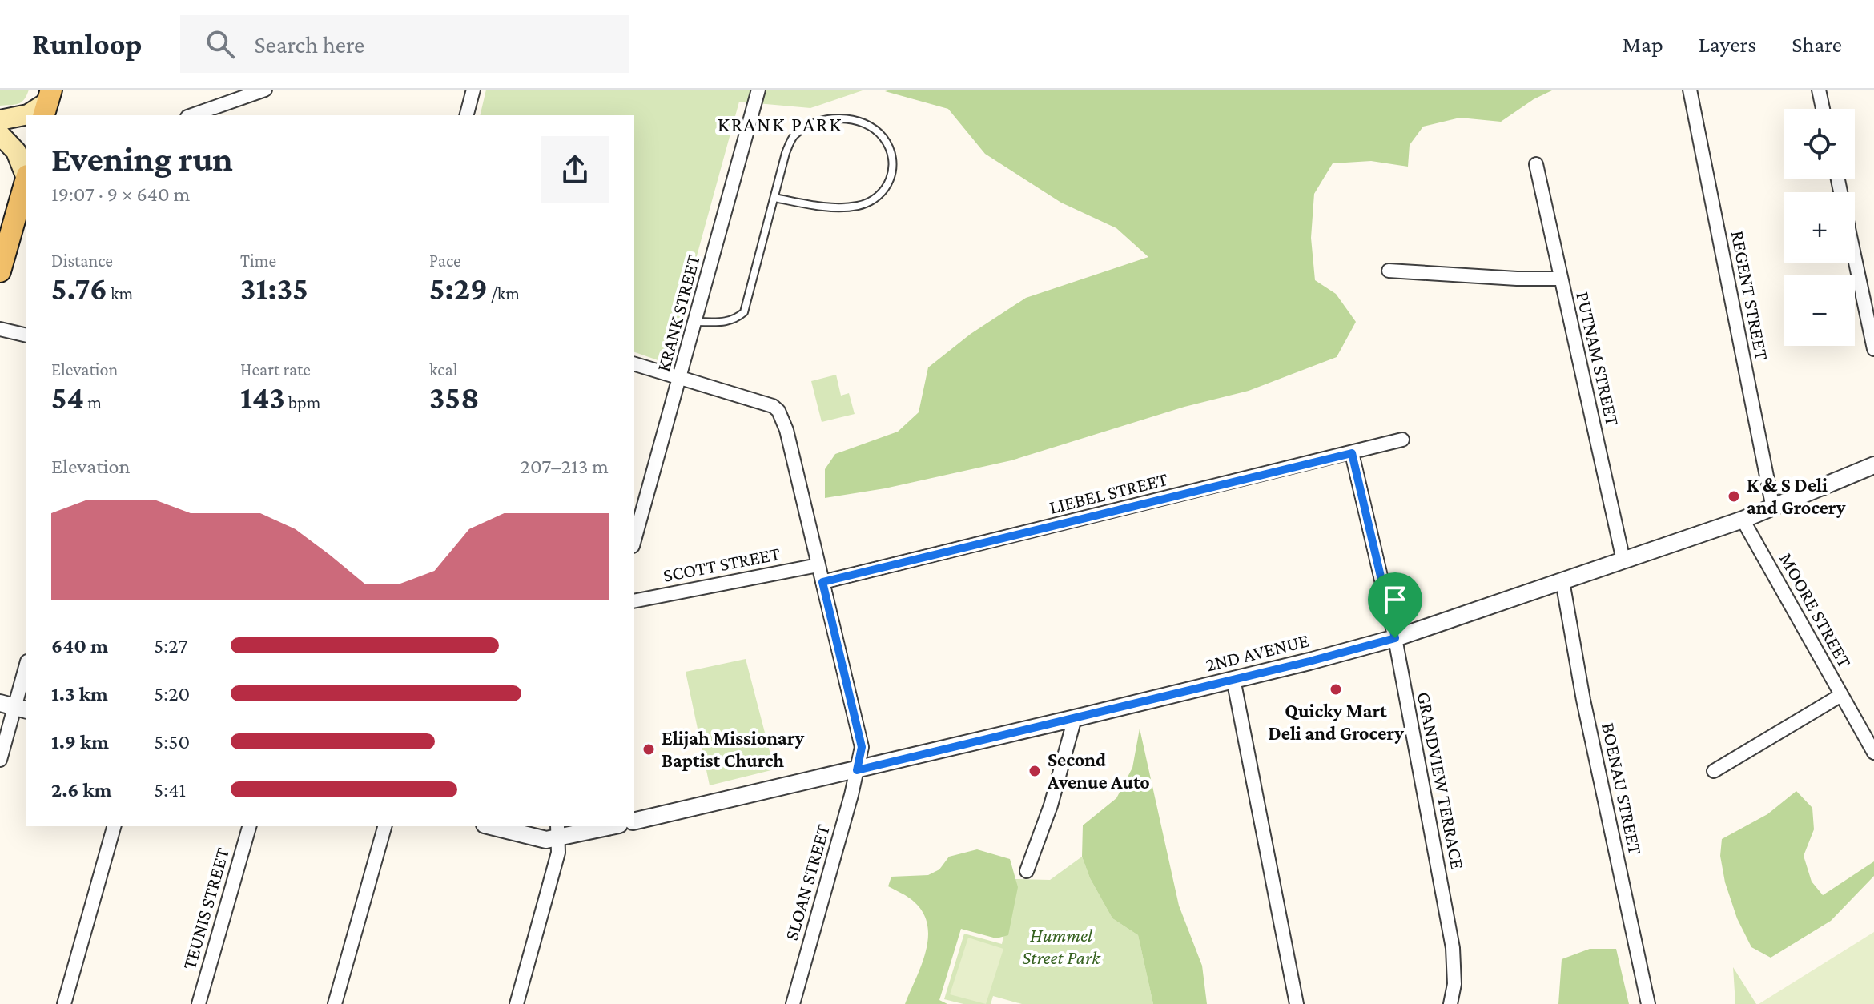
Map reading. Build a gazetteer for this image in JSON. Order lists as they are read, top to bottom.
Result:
{
  "streets": {
    "street": [
      "REGENT STREET",
      "KRANK STREET",
      "PUTNAM STREET",
      "LIEBEL STREET",
      "SCOTT STREET",
      "MOORE STREET",
      "2ND AVENUE",
      "GRANDVIEW TERRACE",
      "BOENAU STREET",
      "SLOAN STREET",
      "TEUNIS STREET"
    ]
  },
  "crossings": [
    ["REGENT STREET", "2ND AVENUE"],
    ["KRANK STREET", "SLOAN STREET"],
    ["PUTNAM STREET", "2ND AVENUE"],
    ["LIEBEL STREET", "GRANDVIEW TERRACE"],
    ["LIEBEL STREET", "SLOAN STREET"],
    ["SCOTT STREET", "SLOAN STREET"],
    ["MOORE STREET", "2ND AVENUE"],
    ["2ND AVENUE", "GRANDVIEW TERRACE"],
    ["2ND AVENUE", "BOENAU STREET"],
    ["2ND AVENUE", "SLOAN STREET"]
  ],
  "districts": ["KRANK PARK"],
  "parks": ["Hummel Street Park"],
  "places": [
    "K & S Deli and Grocery",
    "Quicky Mart Deli and Grocery",
    "Elijah Missionary Baptist Church",
    "Second Avenue Auto"
  ],
  "page": {
    "header": "Runloop",
    "search": "Search here",
    "nav": ["Map", "Layers", "Share"],
    "map_buttons": ["+", "−"],
    "heading": ["Evening run", "19:07 · 9 × 640 m"],
    "stats": [
      ["Distance", "5.76 km"],
      ["Time", "31:35"],
      ["Pace", "5:29 /km"],
      ["Elevation", "54 m"],
      ["Heart rate", "143 bpm"],
      ["kcal", "358"]
    ],
    "chart": ["Elevation", "207–213 m"],
    "list": [
      {
        "name": "640 m",
        "note": "5:27"
      },
      {
        "name": "1.3 km",
        "note": "5:20"
      },
      {
        "name": "1.9 km",
        "note": "5:50"
      },
      {
        "name": "2.6 km",
        "note": "5:41"
      }
    ]
  }
}
